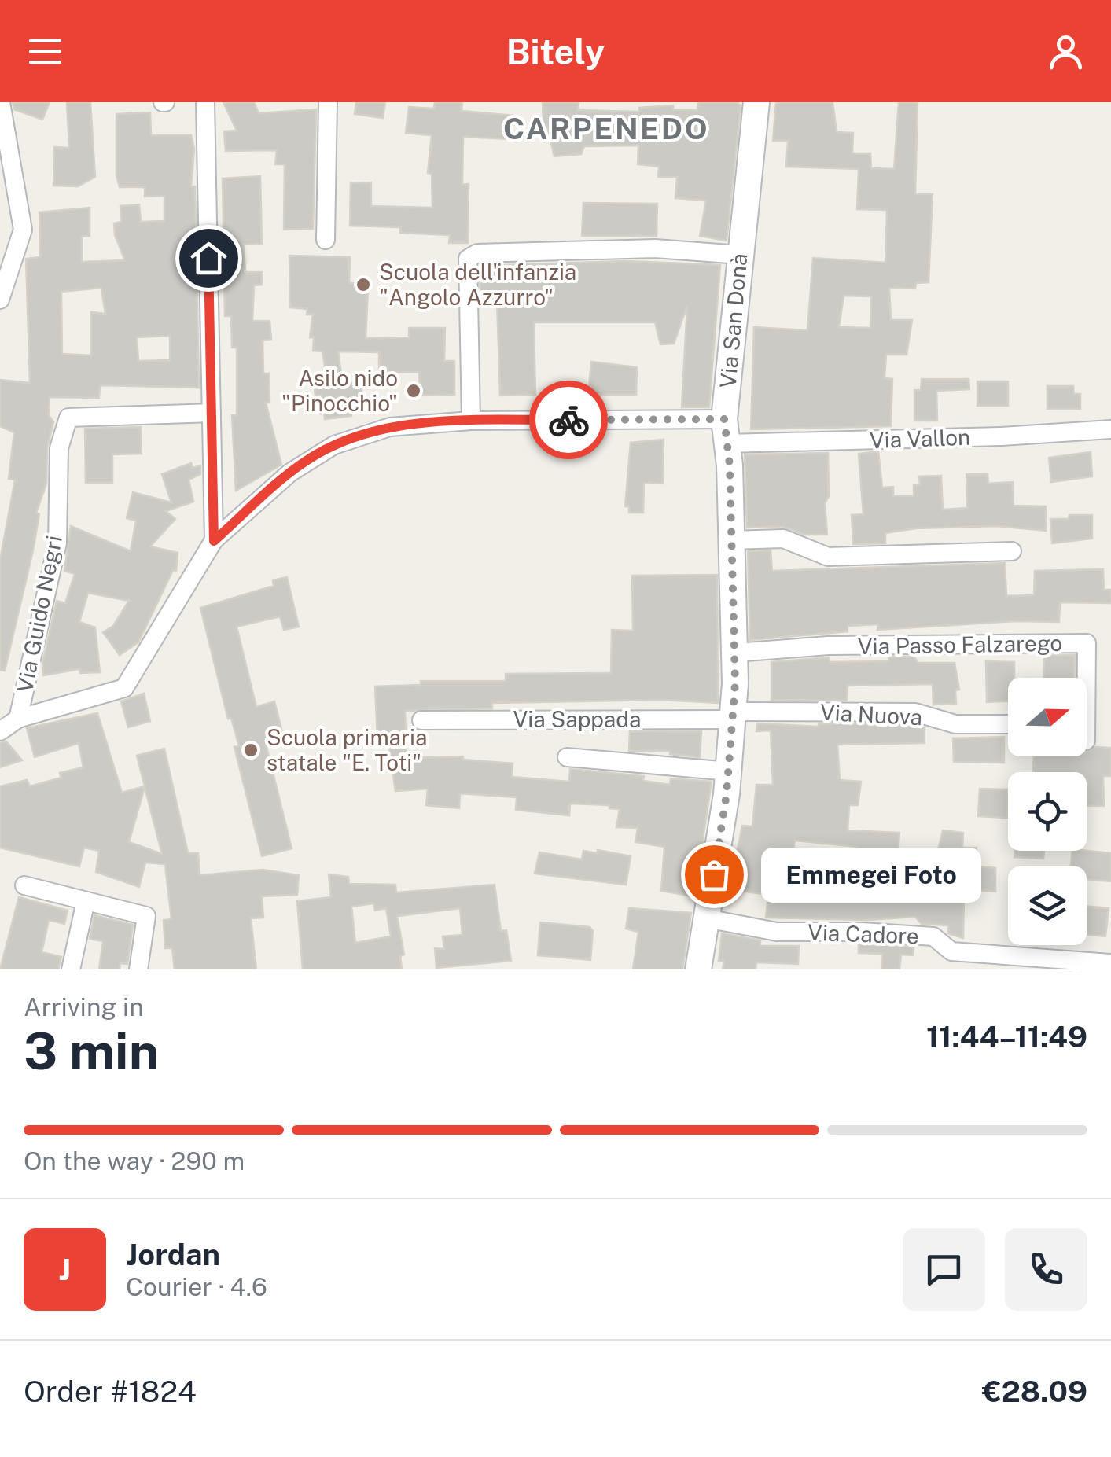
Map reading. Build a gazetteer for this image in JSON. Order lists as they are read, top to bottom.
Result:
{
  "streets": {
    "street": [
      "Via San Donà",
      "Via Vallon",
      "Via Guido Negri",
      "Via Passo Falzarego",
      "Via Nuova",
      "Via Sappada",
      "Via Cadore"
    ]
  },
  "crossings": [
    ["Via San Donà", "Via Vallon"],
    ["Via San Donà", "Via Passo Falzarego"],
    ["Via San Donà", "Via Nuova"],
    ["Via San Donà", "Via Sappada"],
    ["Via San Donà", "Via Cadore"],
    ["Via Nuova", "Via Sappada"]
  ],
  "districts": ["CARPENEDO"],
  "places": [
    "Scuola dell'infanzia \"Angolo Azzurro\"",
    "Asilo nido \"Pinocchio\"",
    "Scuola primaria statale \"E. Toti\"",
    "Emmegei Foto"
  ],
  "north": "right",
  "page": {
    "header": "Bitely",
    "bubble": "Emmegei Foto",
    "heading": ["3 min", "Arriving in", "11:44–11:49"],
    "panel": [
      "Jordan",
      "Courier · 4.6",
      "Order #1824",
      "€28.09"
    ],
    "bar": "On the way · 290 m",
    "round": "J"
  }
}
